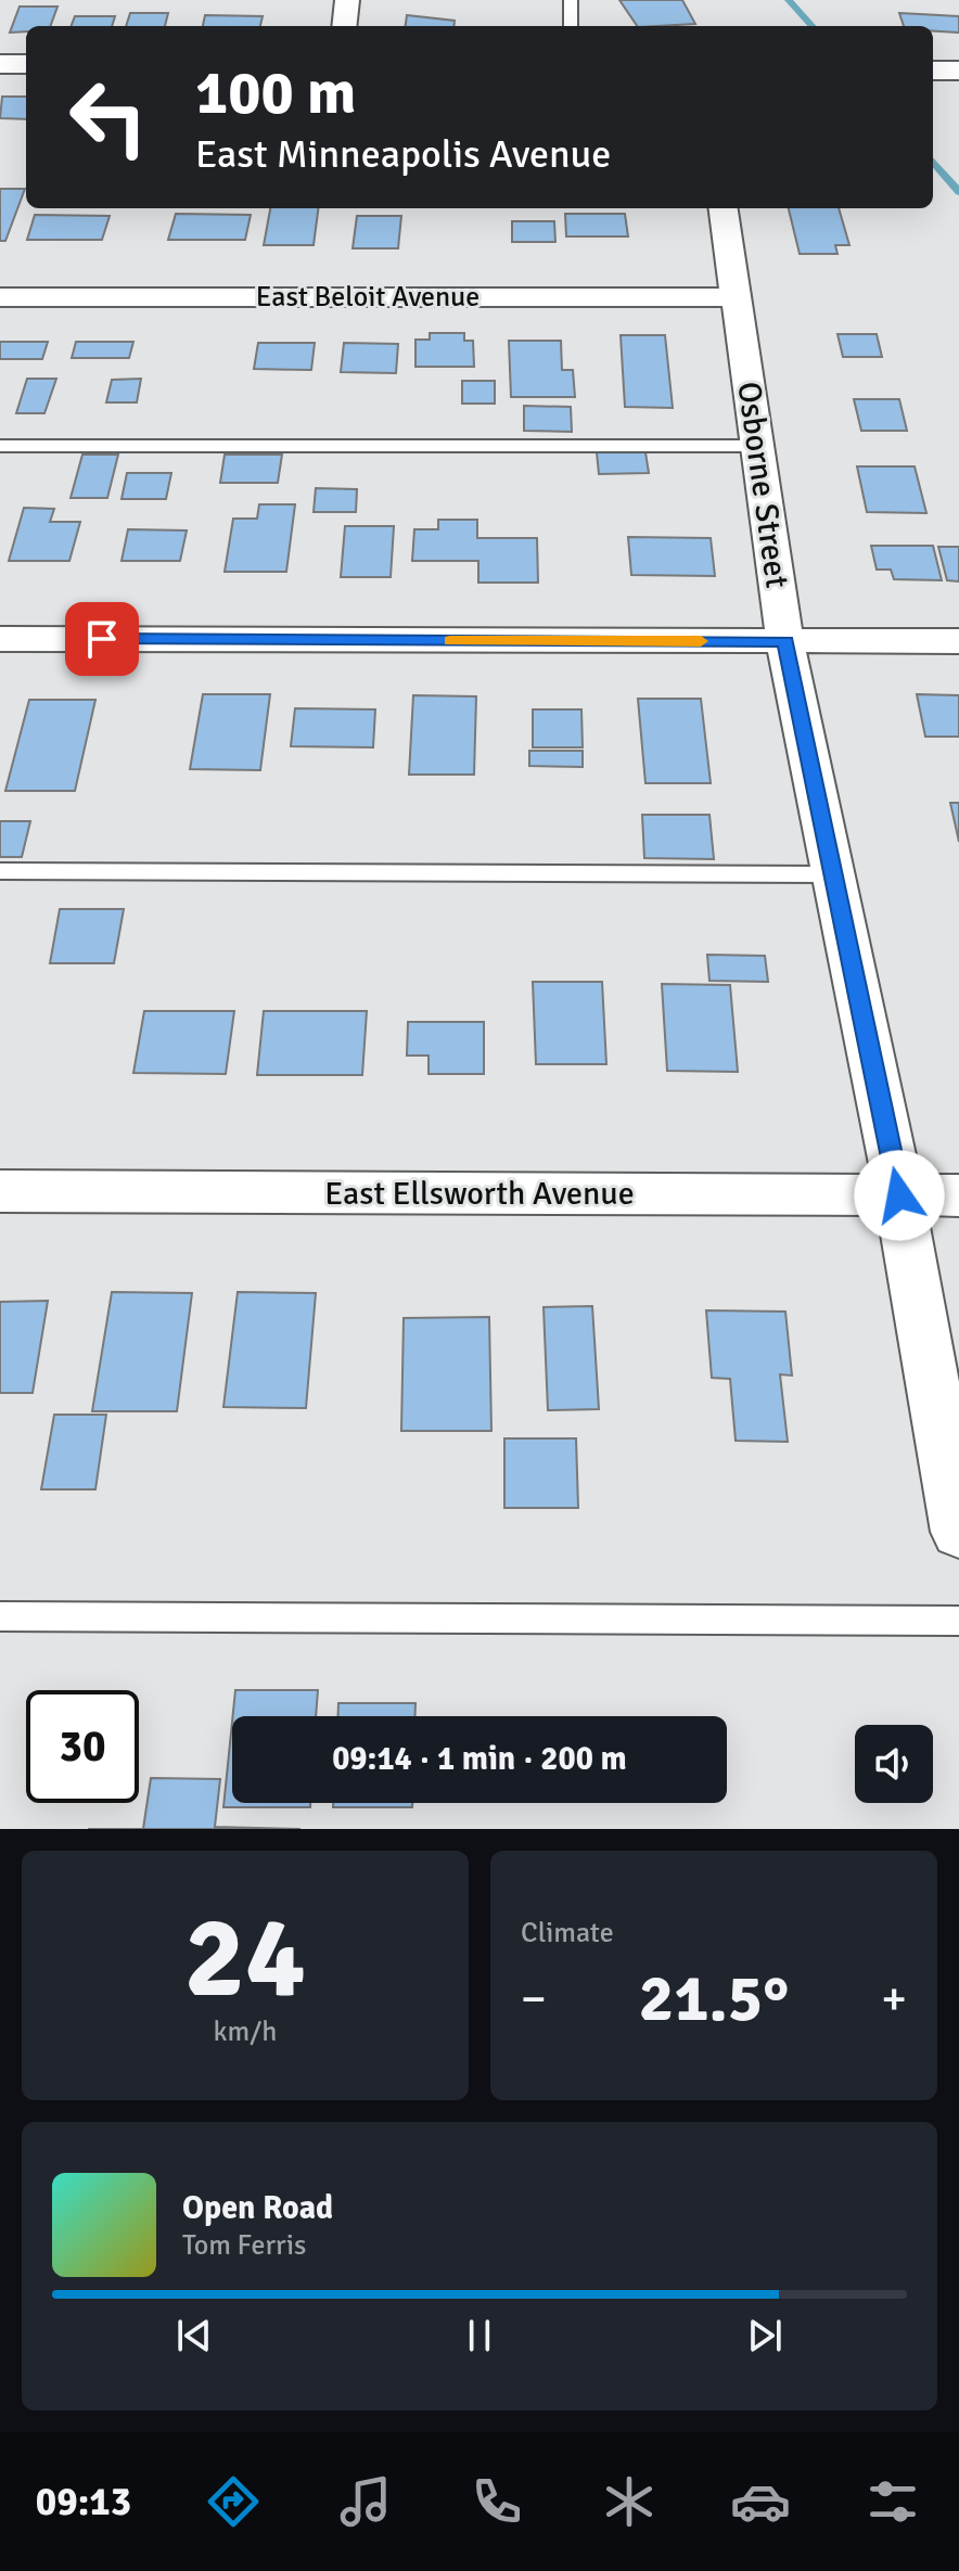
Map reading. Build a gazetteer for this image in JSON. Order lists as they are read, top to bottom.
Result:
{
  "streets": {
    "street": ["East Beloit Avenue", "Osborne Street", "East Ellsworth Avenue"]
  },
  "crossings": [
    ["East Beloit Avenue", "Osborne Street"],
    ["Osborne Street", "East Ellsworth Avenue"]
  ],
  "page": {
    "turn": ["100 m", "East Minneapolis Avenue"],
    "limit": "30",
    "trip": "09:14 · 1 min · 200 m",
    "tile": [
      ["24", "km/h"],
      "Climate"
    ],
    "heat": ["−", "21.5°", "+"],
    "song": ["Open Road", "Tom Ferris"],
    "tabs": "09:13"
  }
}
